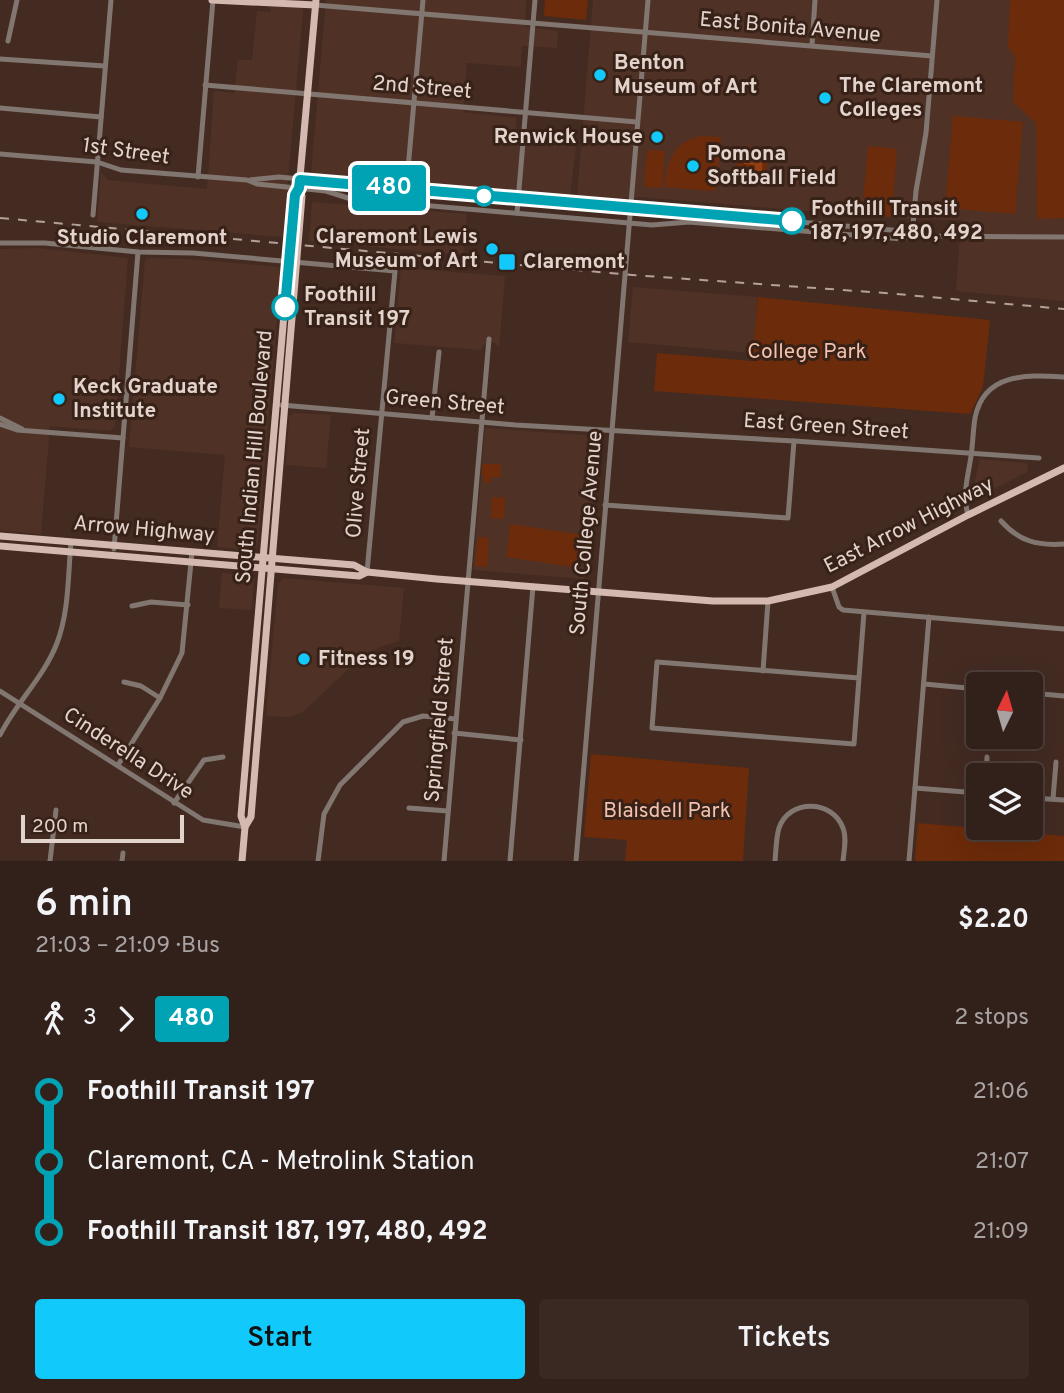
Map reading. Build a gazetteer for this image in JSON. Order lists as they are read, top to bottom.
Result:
{
  "streets": {
    "main road": ["South Indian Hill Boulevard", "East Arrow Highway", "Arrow Highway"],
    "street": [
      "East Bonita Avenue",
      "2nd Street",
      "1st Street",
      "Green Street",
      "East Green Street",
      "Olive Street",
      "South College Avenue",
      "Springfield Street",
      "Cinderella Drive"
    ]
  },
  "crossings": [
    ["East Bonita Avenue", "South Indian Hill Boulevard"],
    ["East Bonita Avenue", "South College Avenue"],
    ["2nd Street", "South Indian Hill Boulevard"],
    ["2nd Street", "South College Avenue"],
    ["1st Street", "South Indian Hill Boulevard"],
    ["1st Street", "South College Avenue"],
    ["Green Street", "East Green Street"],
    ["Green Street", "South Indian Hill Boulevard"],
    ["Green Street", "Olive Street"],
    ["Green Street", "South College Avenue"],
    ["Green Street", "Springfield Street"],
    ["East Green Street", "South College Avenue"],
    ["South Indian Hill Boulevard", "Olive Street"],
    ["South Indian Hill Boulevard", "Arrow Highway"],
    ["South Indian Hill Boulevard", "Cinderella Drive"],
    ["Olive Street", "Arrow Highway"],
    ["East Arrow Highway", "Arrow Highway"],
    ["East Arrow Highway", "South College Avenue"],
    ["Arrow Highway", "South College Avenue"],
    ["Arrow Highway", "Springfield Street"]
  ],
  "parks": ["College Park", "Blaisdell Park"],
  "places": {
    "other": [
      "Benton Museum of Art",
      "The Claremont Colleges",
      "Renwick House",
      "Pomona Softball Field",
      "Studio Claremont",
      "Foothill Transit 187, 197, 480, 492",
      "Claremont Lewis Museum of Art",
      "Foothill Transit 197",
      "Keck Graduate Institute",
      "Fitness 19"
    ],
    "transit": ["Claremont"]
  },
  "lines": ["bus line 480"],
  "scale_bar": "200 m",
  "north": "top",
  "page": {
    "on_map": "480",
    "scale": "200 m",
    "heading": ["6 min", "21:03 – 21:09 · Bus", "$2.20"],
    "legs": ["3", "480", "2 stops"],
    "list": [
      {
        "name": "Foothill Transit 197",
        "value": "21:06"
      },
      {
        "name": "Claremont, CA - Metrolink Station",
        "value": "21:07"
      },
      {
        "name": "Foothill Transit 187, 197, 480, 492",
        "value": "21:09"
      }
    ],
    "buttons": ["Start", "Tickets"]
  }
}
